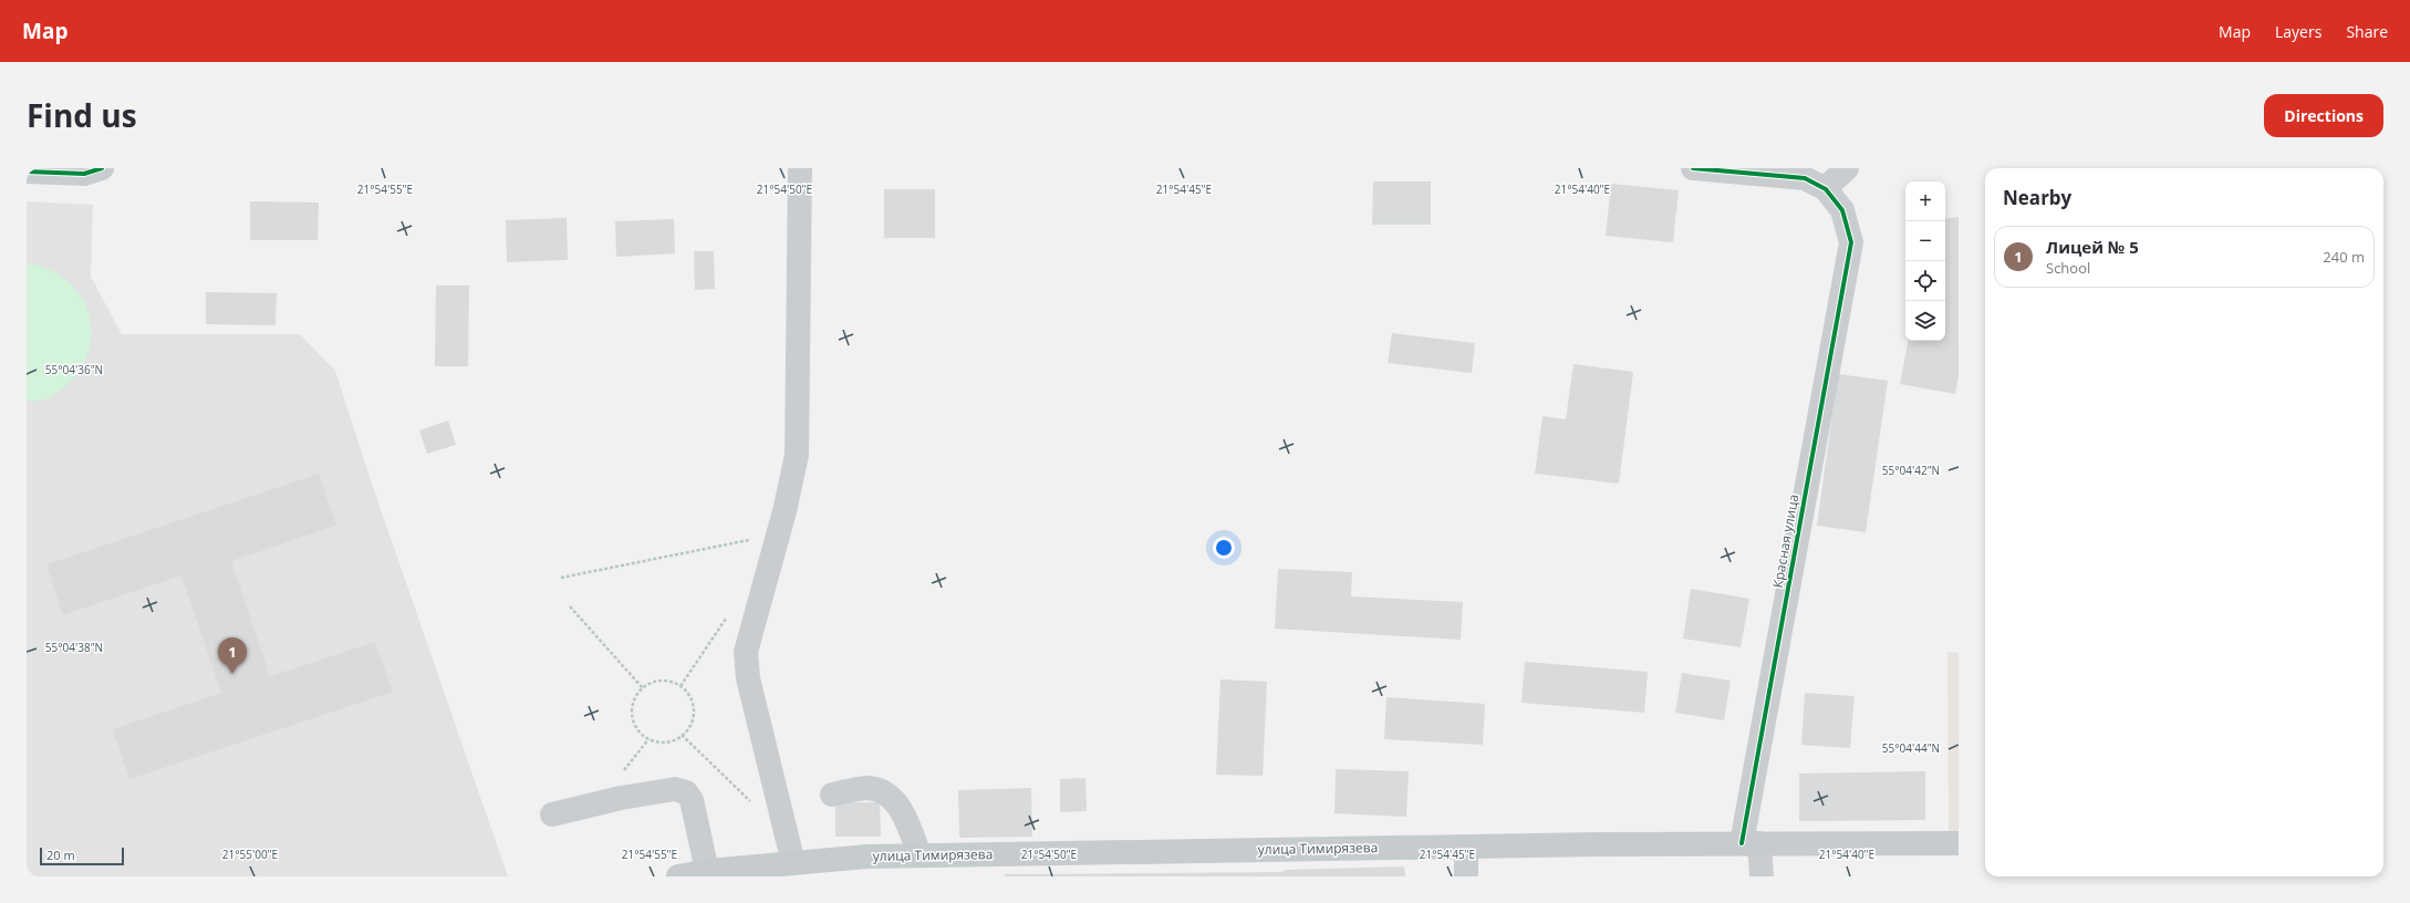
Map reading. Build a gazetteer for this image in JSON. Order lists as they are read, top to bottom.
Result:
{
  "streets": {
    "main road": ["улица Тимирязева"],
    "street": ["Красная улица"]
  },
  "crossings": [
    ["Красная улица", "улица Тимирязева"]
  ],
  "scale_bar": "20 m",
  "page": {
    "header": "Map",
    "nav": ["Map", "Layers", "Share"],
    "title": "Find us",
    "buttons": "Directions",
    "heading": "Nearby",
    "map_buttons": ["+", "−"],
    "list": [
      {
        "mark": "1",
        "name": "Лицей № 5",
        "note": "School",
        "value": "240 m"
      }
    ],
    "pins": "1",
    "scale": "20 m"
  },
  "coordinates": [
    "21°54'55\"E",
    "21°54'50\"E",
    "21°54'45\"E",
    "21°54'40\"E",
    "55°04'36\"N",
    "55°04'42\"N",
    "55°04'38\"N",
    "55°04'44\"N",
    "21°55'00\"E"
  ]
}
